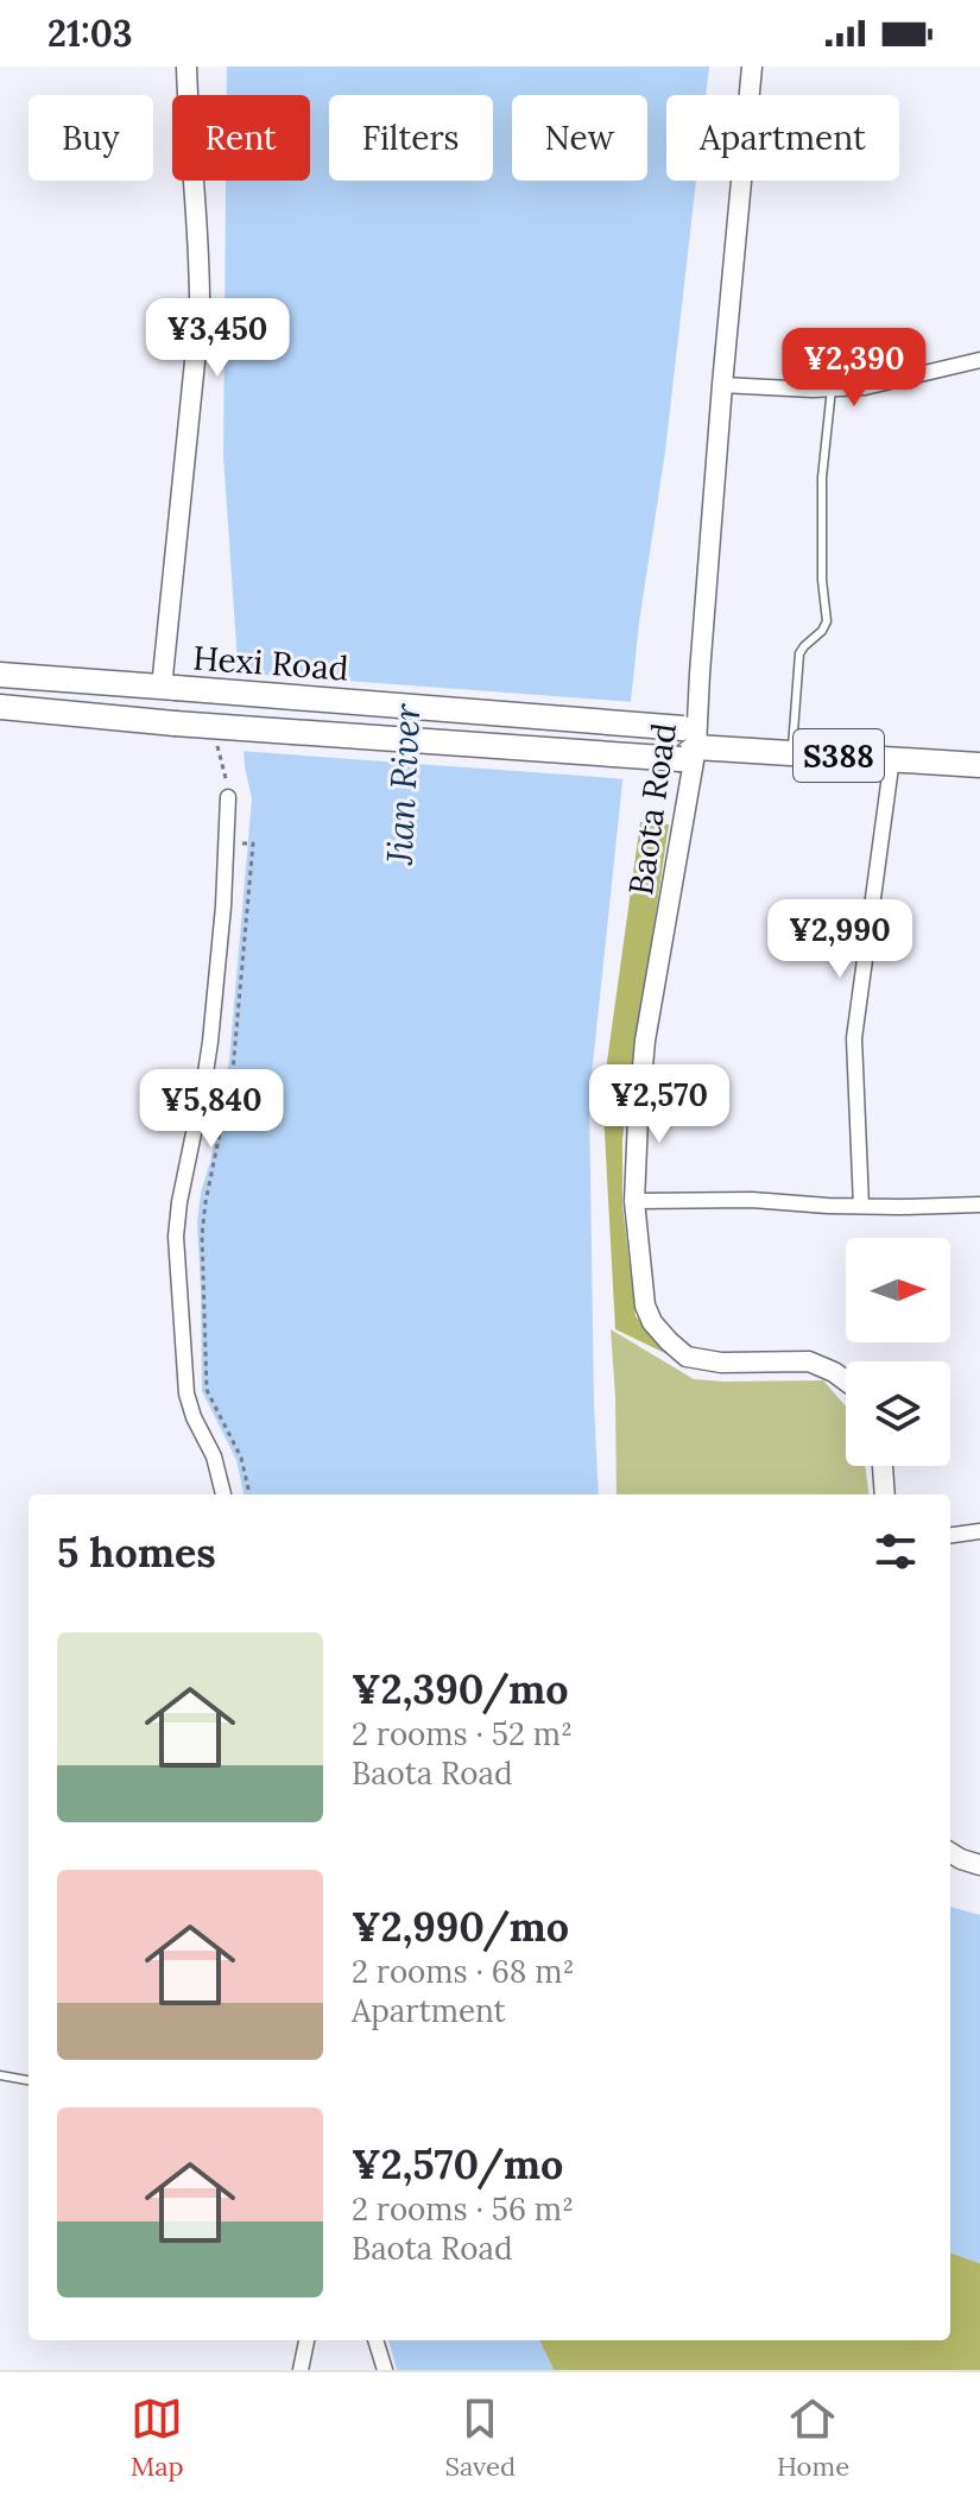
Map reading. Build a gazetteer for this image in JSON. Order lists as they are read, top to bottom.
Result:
{
  "streets": {
    "main road": ["Hexi Road", "S388"],
    "street": ["Baota Road"]
  },
  "crossings": [
    ["Hexi Road", "Baota Road"]
  ],
  "water": ["Jian River"],
  "north": "right",
  "page": {
    "status": "21:03",
    "chip": [
      "Buy",
      "Rent",
      "Filters",
      "New",
      "Apartment"
    ],
    "price": [
      "¥3,450",
      "¥2,390",
      "¥2,990",
      "¥2,570",
      "¥5,840"
    ],
    "heading": "5 homes",
    "list": [
      {
        "name": "¥2,390/mo",
        "note": "2 rooms · 52 m² · Baota Road"
      },
      {
        "name": "¥2,990/mo",
        "note": "2 rooms · 68 m² · Apartment"
      },
      {
        "name": "¥2,570/mo",
        "note": "2 rooms · 56 m² · Baota Road"
      }
    ],
    "tabs": ["Map", "Saved", "Home"]
  }
}
